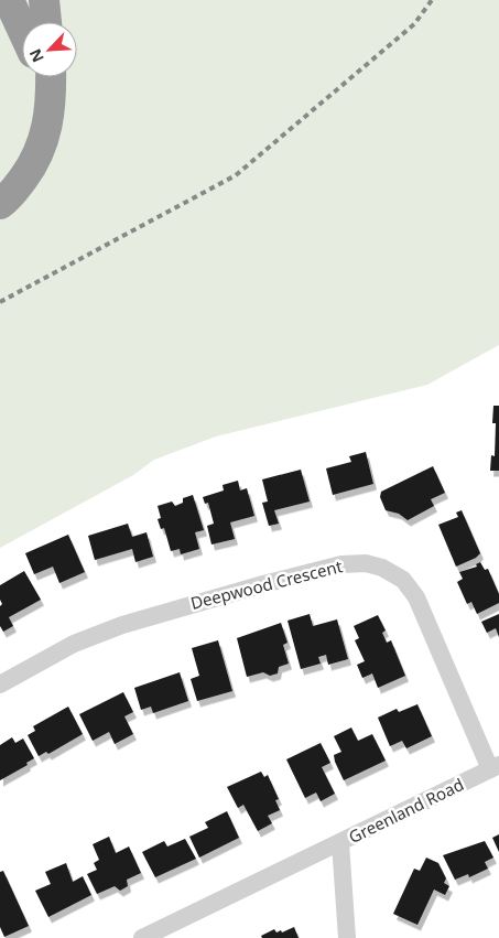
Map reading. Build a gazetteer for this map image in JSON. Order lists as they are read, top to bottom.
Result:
{
  "streets": {
    "street": ["Deepwood Crescent", "Greenland Road"]
  },
  "crossings": [
    ["Deepwood Crescent", "Greenland Road"]
  ],
  "north": "bottom left"
}
